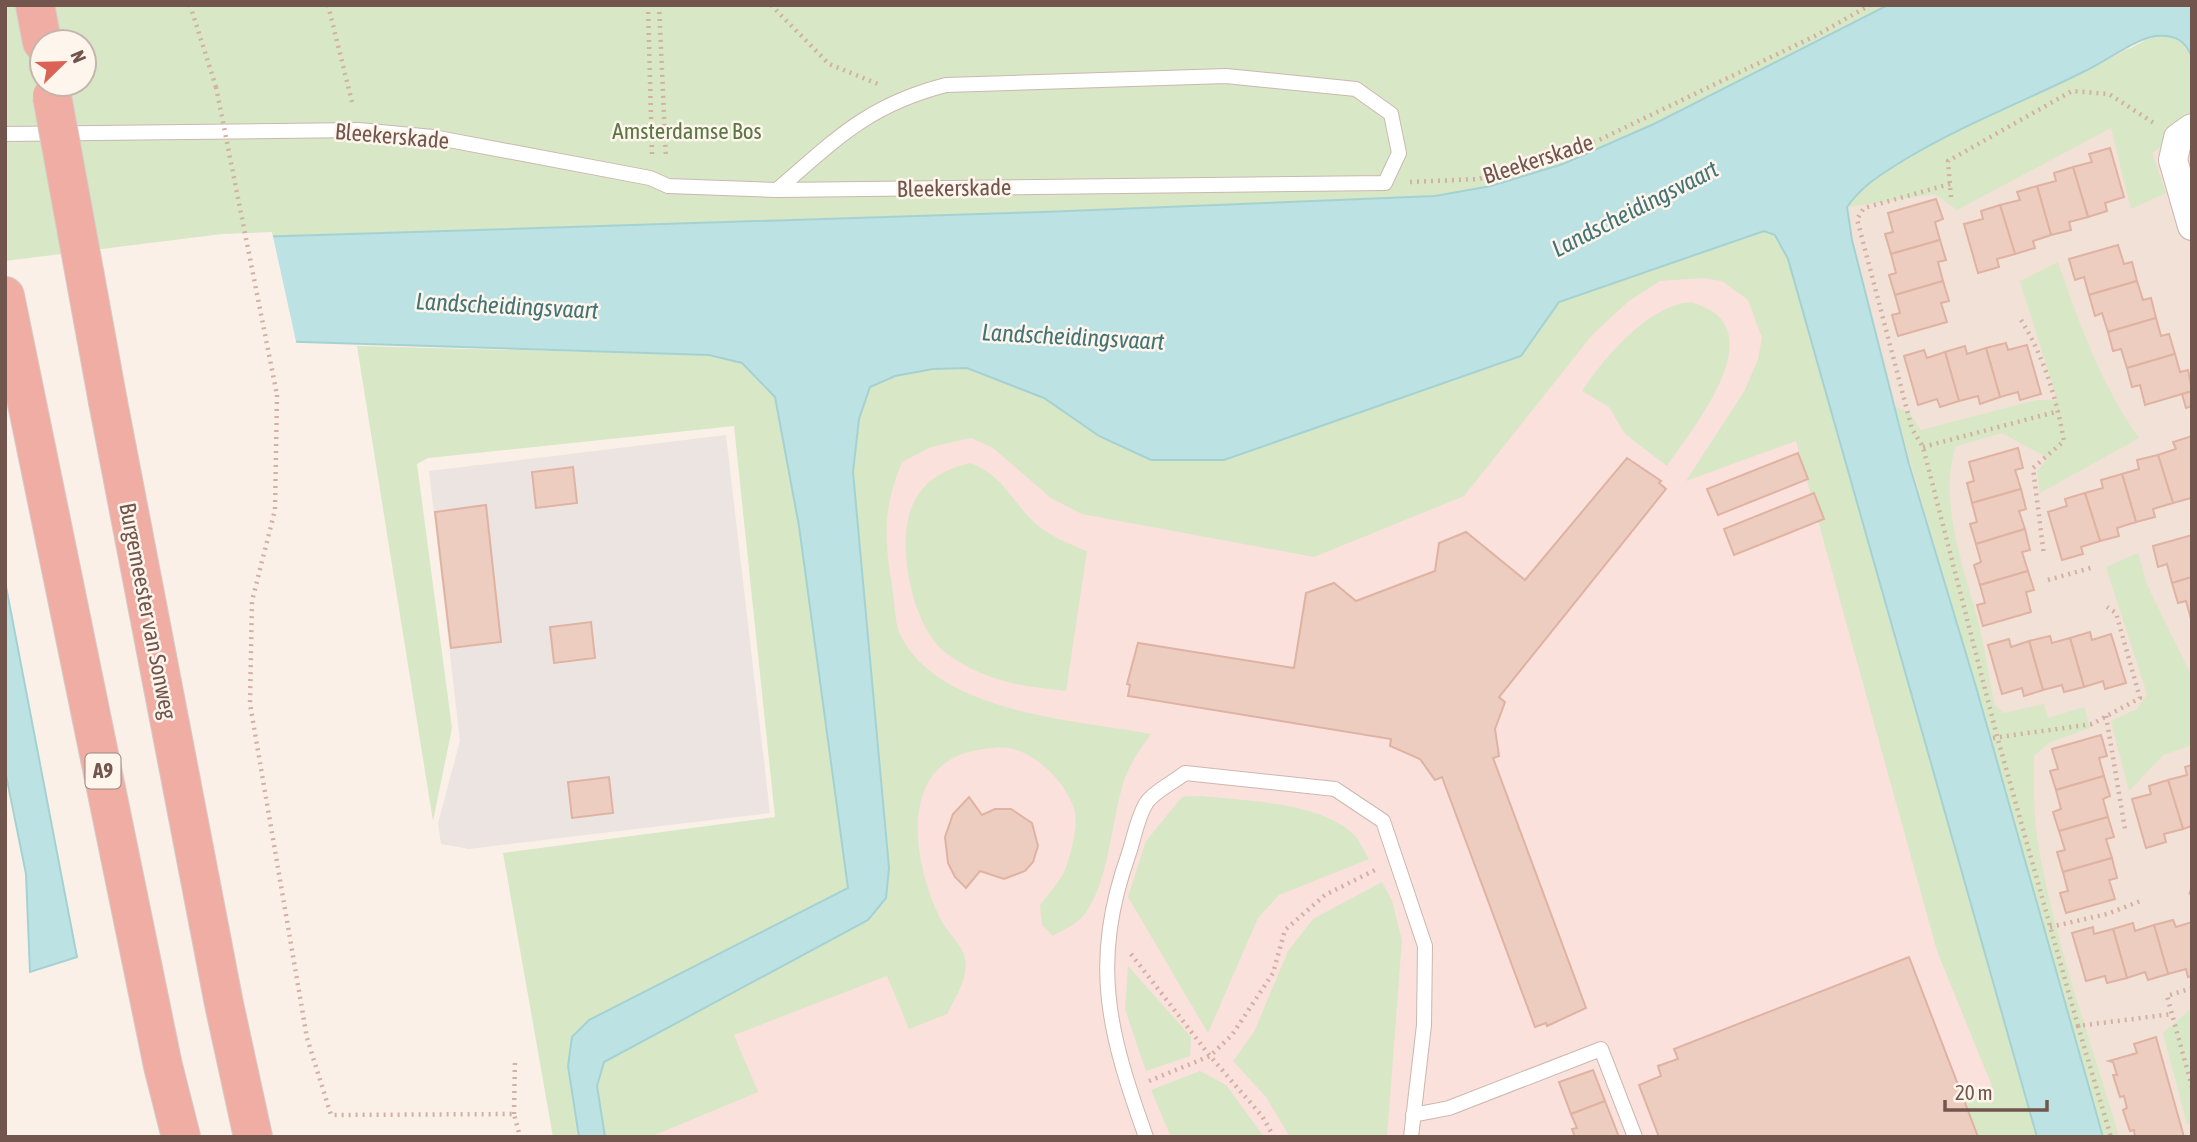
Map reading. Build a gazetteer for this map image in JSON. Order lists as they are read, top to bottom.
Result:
{
  "streets": {
    "highway": ["Burgemeester van Sonweg", "A9"],
    "lane": ["Bleekerskade"]
  },
  "water": ["Landscheidingsvaart"],
  "parks": ["Amsterdamse Bos"],
  "scale_bar": "20 m",
  "north": "top right"
}
